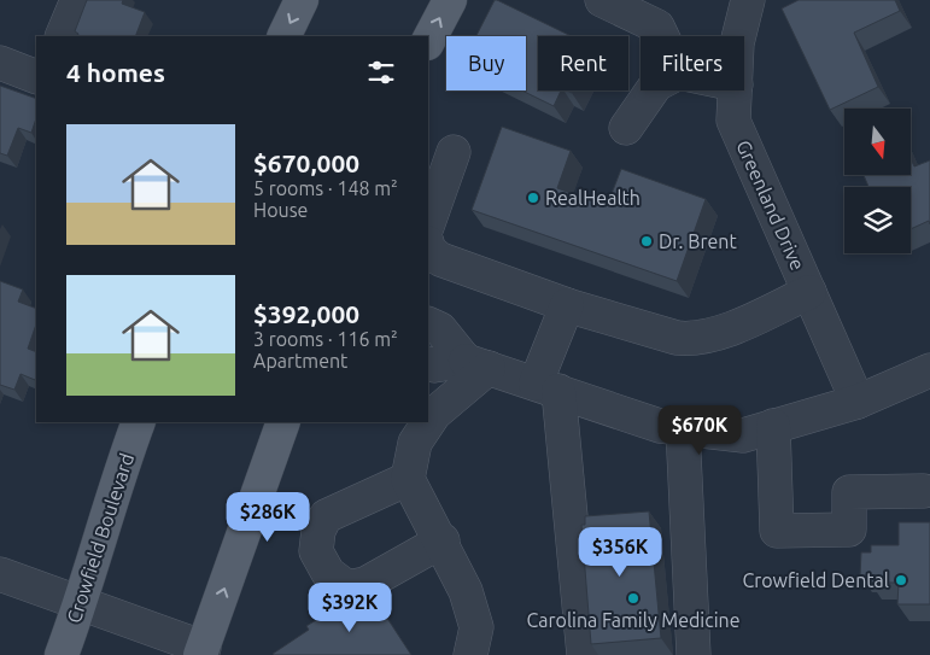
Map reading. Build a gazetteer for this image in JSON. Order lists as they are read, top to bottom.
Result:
{
  "streets": {
    "main road": ["Crowfield Boulevard"],
    "street": ["Greenland Drive"]
  },
  "places": [
    "RealHealth",
    "Dr. Brent",
    "Crowfield Dental",
    "Carolina Family Medicine"
  ],
  "north": "bottom",
  "page": {
    "chip": ["Buy", "Rent", "Filters"],
    "heading": "4 homes",
    "list": [
      {
        "name": "$670,000",
        "note": "5 rooms · 148 m² · House"
      },
      {
        "name": "$392,000",
        "note": "3 rooms · 116 m² · Apartment"
      }
    ],
    "price": [
      "$670K",
      "$286K",
      "$356K",
      "$392K"
    ]
  }
}
